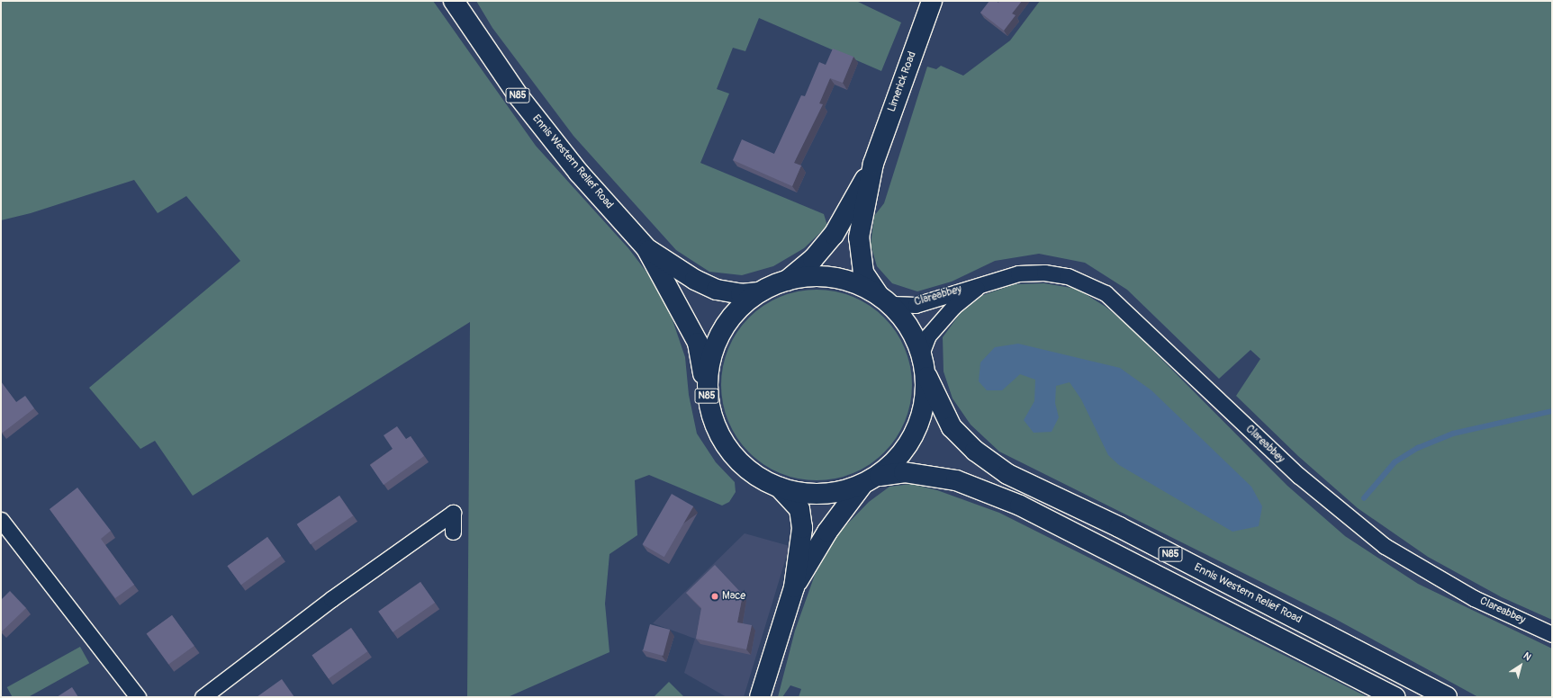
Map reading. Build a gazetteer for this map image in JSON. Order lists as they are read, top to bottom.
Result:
{
  "streets": {
    "main road": ["Limerick Road", "N85", "Ennis Western Relief Road"],
    "street": ["Clareabbey"]
  },
  "crossings": [
    ["N85", "Ennis Western Relief Road"],
    ["N85", "Clareabbey"]
  ],
  "places": ["Mace"],
  "north": "top right"
}
